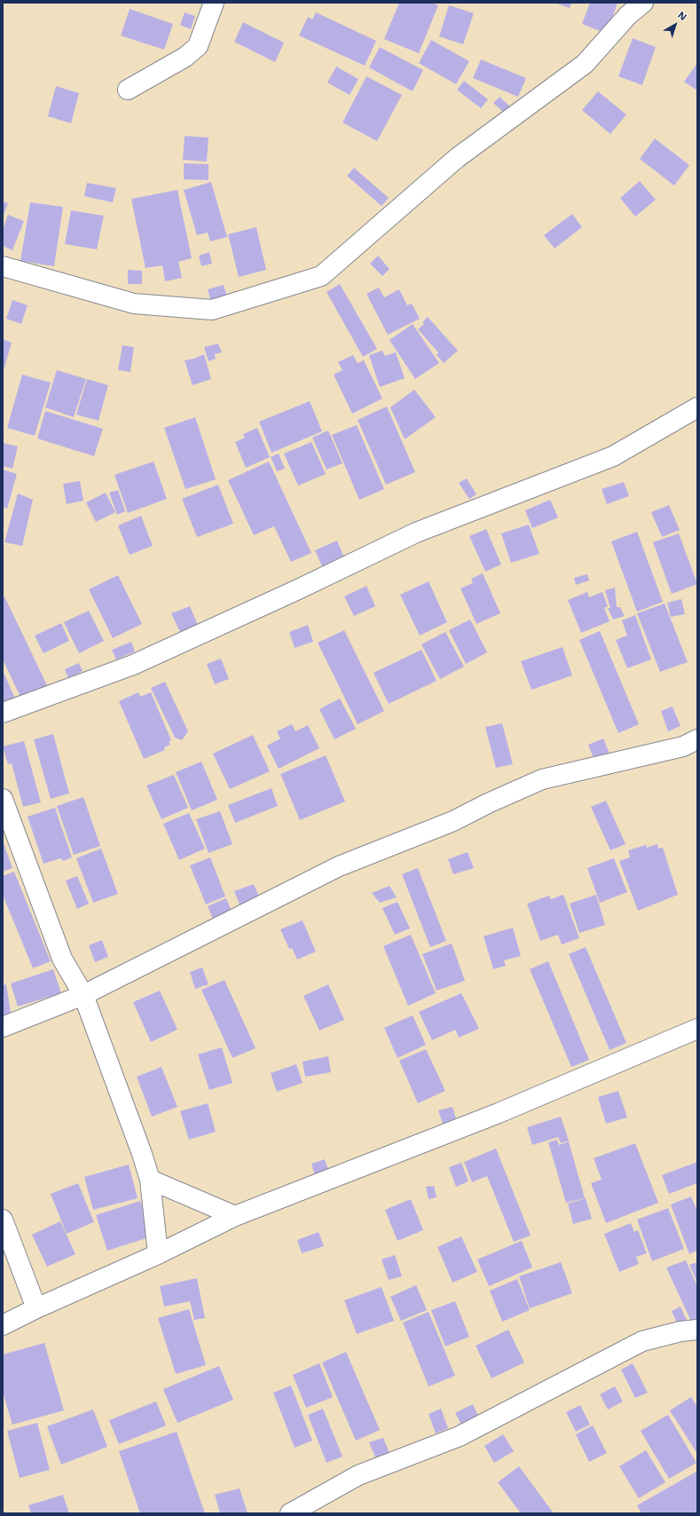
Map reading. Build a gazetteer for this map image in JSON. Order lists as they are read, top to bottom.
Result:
{
  "north": "top right"
}
